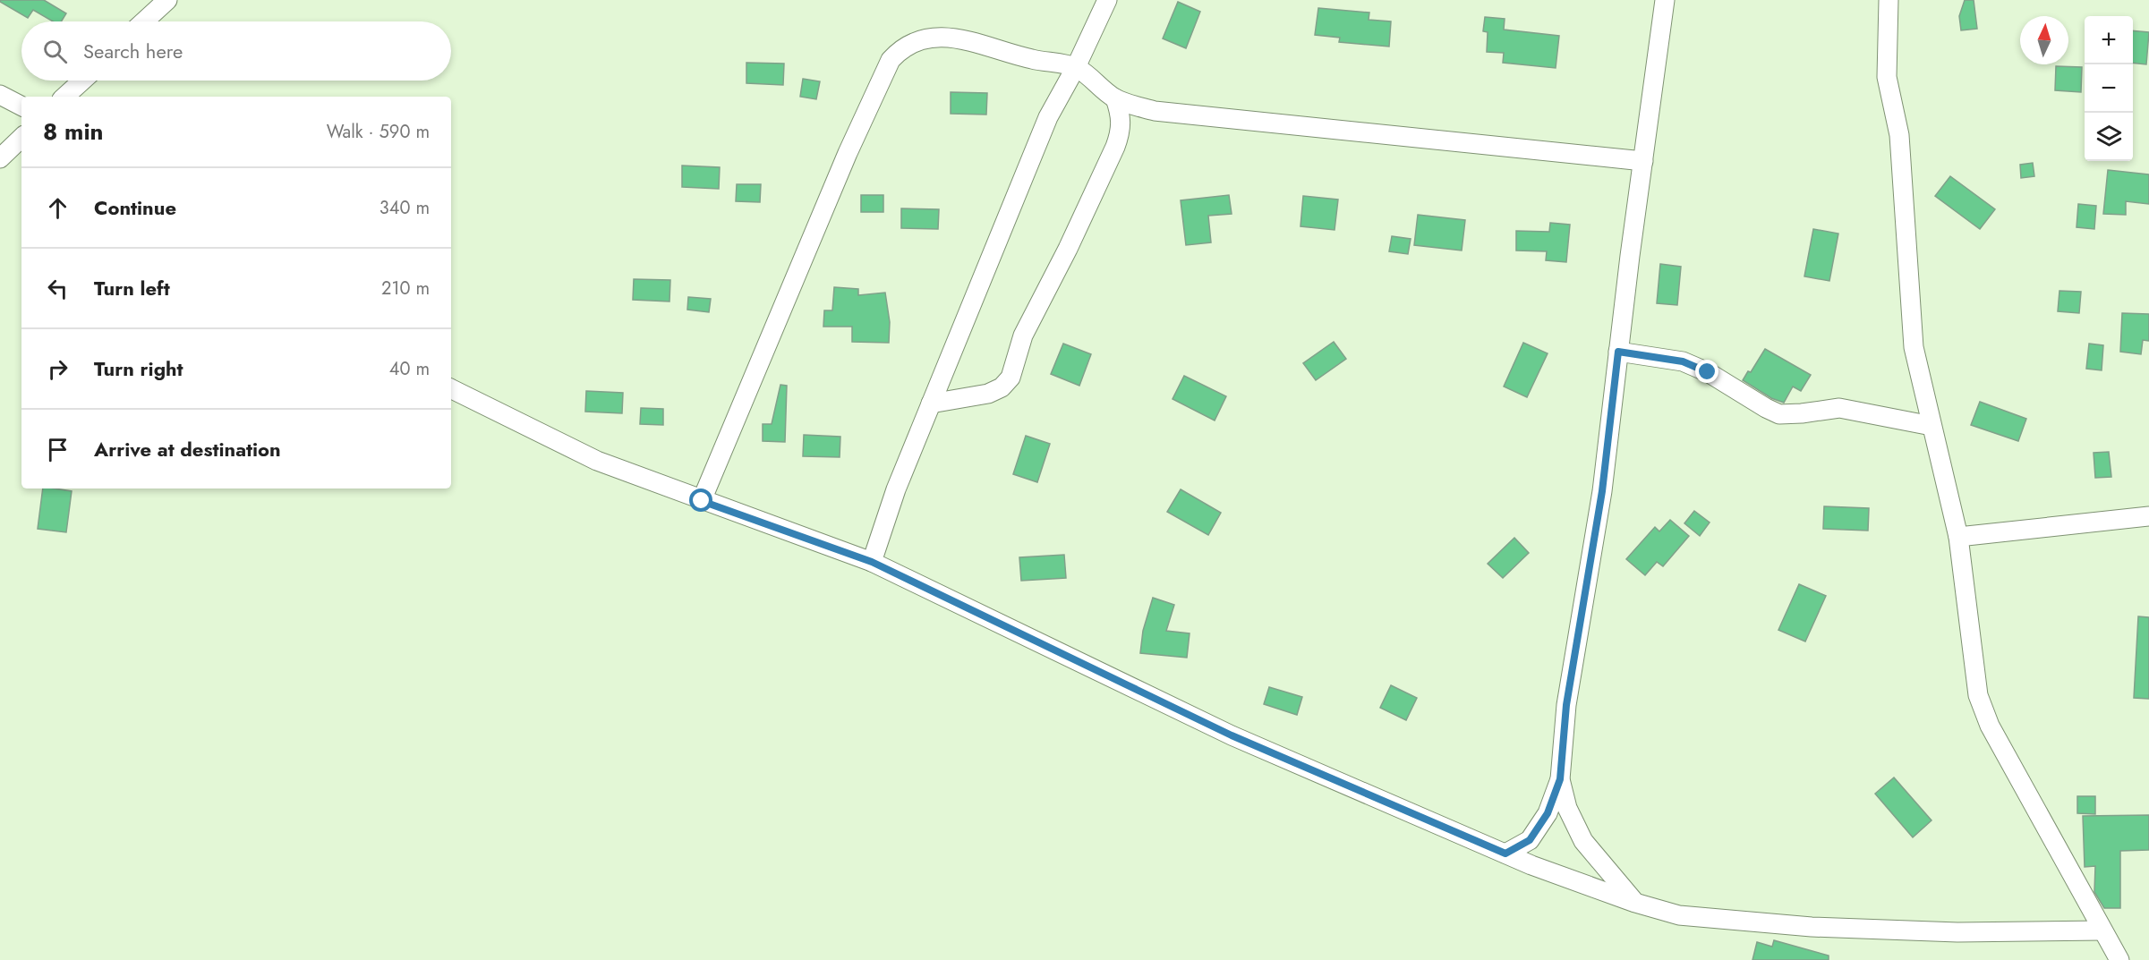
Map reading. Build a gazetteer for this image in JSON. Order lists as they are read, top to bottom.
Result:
{
  "north": "top",
  "page": {
    "map_buttons": ["+", "−"],
    "search": "Search here",
    "heading": ["8 min", "Walk · 590 m"],
    "list": [
      ["Continue", "340 m"],
      ["Turn left", "210 m"],
      ["Turn right", "40 m"],
      "Arrive at destination"
    ]
  }
}
